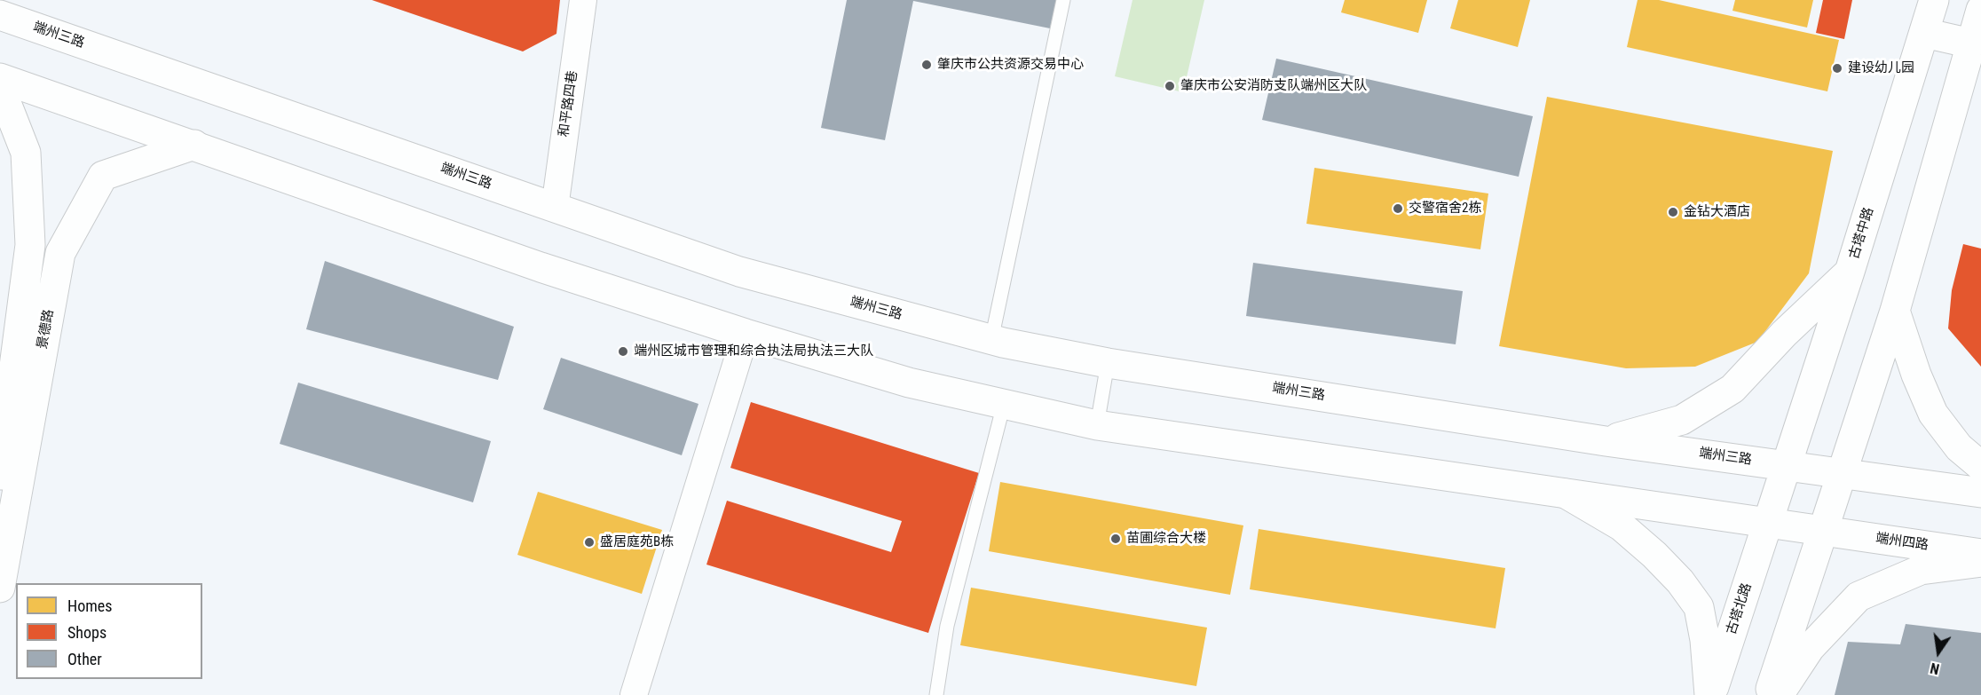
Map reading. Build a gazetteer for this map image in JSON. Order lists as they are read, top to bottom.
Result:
{
  "streets": {
    "main road": [
      "端州三路",
      "古塔中路",
      "景德路",
      "端州四路",
      "古塔北路"
    ],
    "street": ["和平路四巷"]
  },
  "crossings": [
    ["端州三路", "和平路四巷"],
    ["端州三路", "古塔中路"],
    ["古塔中路", "端州四路"],
    ["古塔中路", "古塔北路"],
    ["端州四路", "古塔北路"]
  ],
  "places": [
    "肇庆市公共资源交易中心",
    "建设幼儿园",
    "肇庆市公安消防支队端州区大队",
    "交警宿舍2栋",
    "金钻大酒店",
    "端州区城市管理和综合执法局执法三大队",
    "苗圃综合大楼",
    "盛居庭苑B栋"
  ],
  "legend": ["Homes", "Shops", "Other"],
  "north": "bottom"
}
